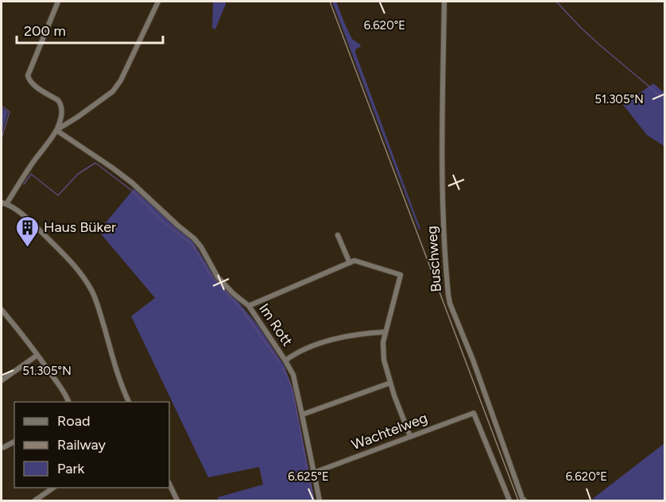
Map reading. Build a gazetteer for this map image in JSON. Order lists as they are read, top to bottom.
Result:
{
  "streets": {
    "street": ["Buschweg", "Im Rott", "Wachtelweg"]
  },
  "crossings": [
    ["Im Rott", "Wachtelweg"]
  ],
  "places": {
    "building": ["Haus Büker"]
  },
  "legend": ["Road", "Railway", "Park"],
  "scale_bar": "200 m",
  "coordinates": ["6.620°E", "51.305°N", "6.625°E"]
}
